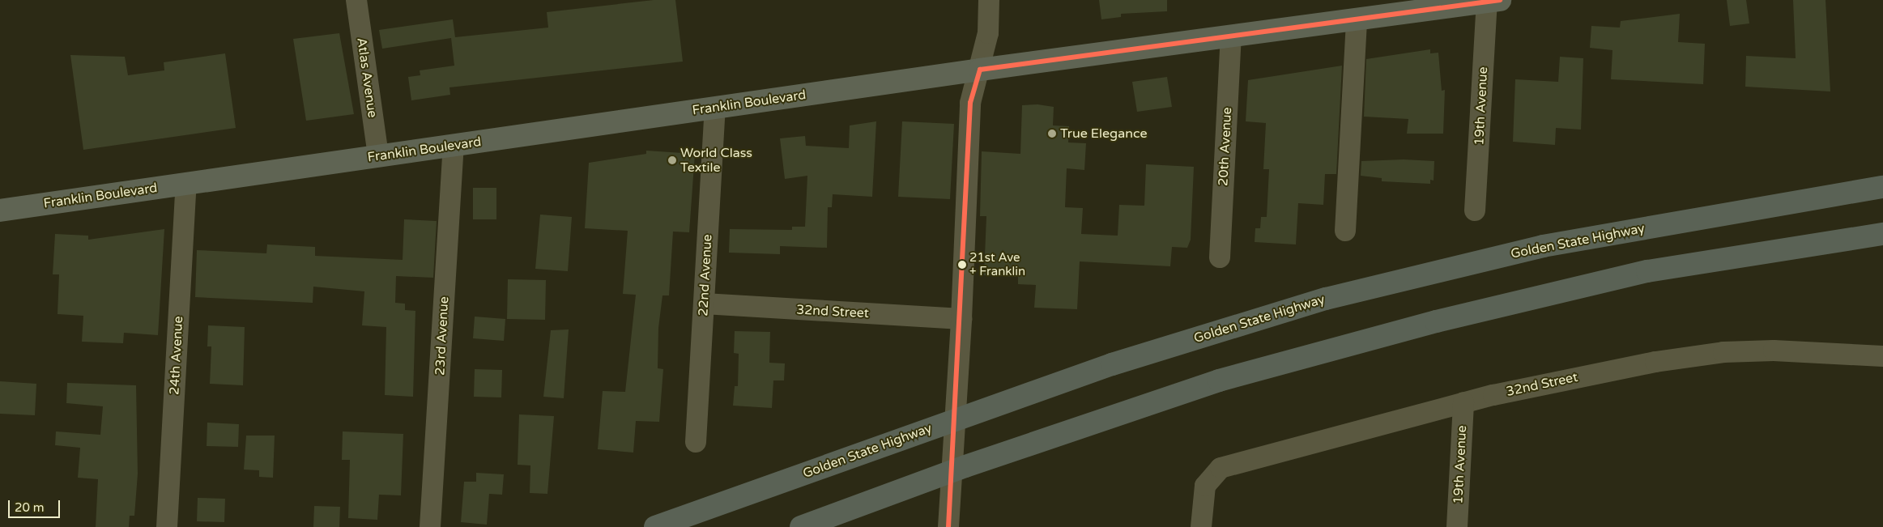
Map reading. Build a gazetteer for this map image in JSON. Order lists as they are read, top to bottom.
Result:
{
  "streets": {
    "highway": ["Golden State Highway"],
    "main road": ["Franklin Boulevard"],
    "street": [
      "Atlas Avenue",
      "19th Avenue",
      "20th Avenue",
      "22nd Avenue",
      "32nd Street",
      "23rd Avenue",
      "24th Avenue"
    ]
  },
  "crossings": [
    ["Atlas Avenue", "Franklin Boulevard"],
    ["Franklin Boulevard", "19th Avenue"],
    ["Franklin Boulevard", "20th Avenue"],
    ["Franklin Boulevard", "22nd Avenue"],
    ["Franklin Boulevard", "23rd Avenue"],
    ["Franklin Boulevard", "24th Avenue"],
    ["19th Avenue", "32nd Street"],
    ["22nd Avenue", "32nd Street"]
  ],
  "places": ["True Elegance", "World Class Textile", "21st Ave + Franklin"],
  "scale_bar": "20 m"
}
